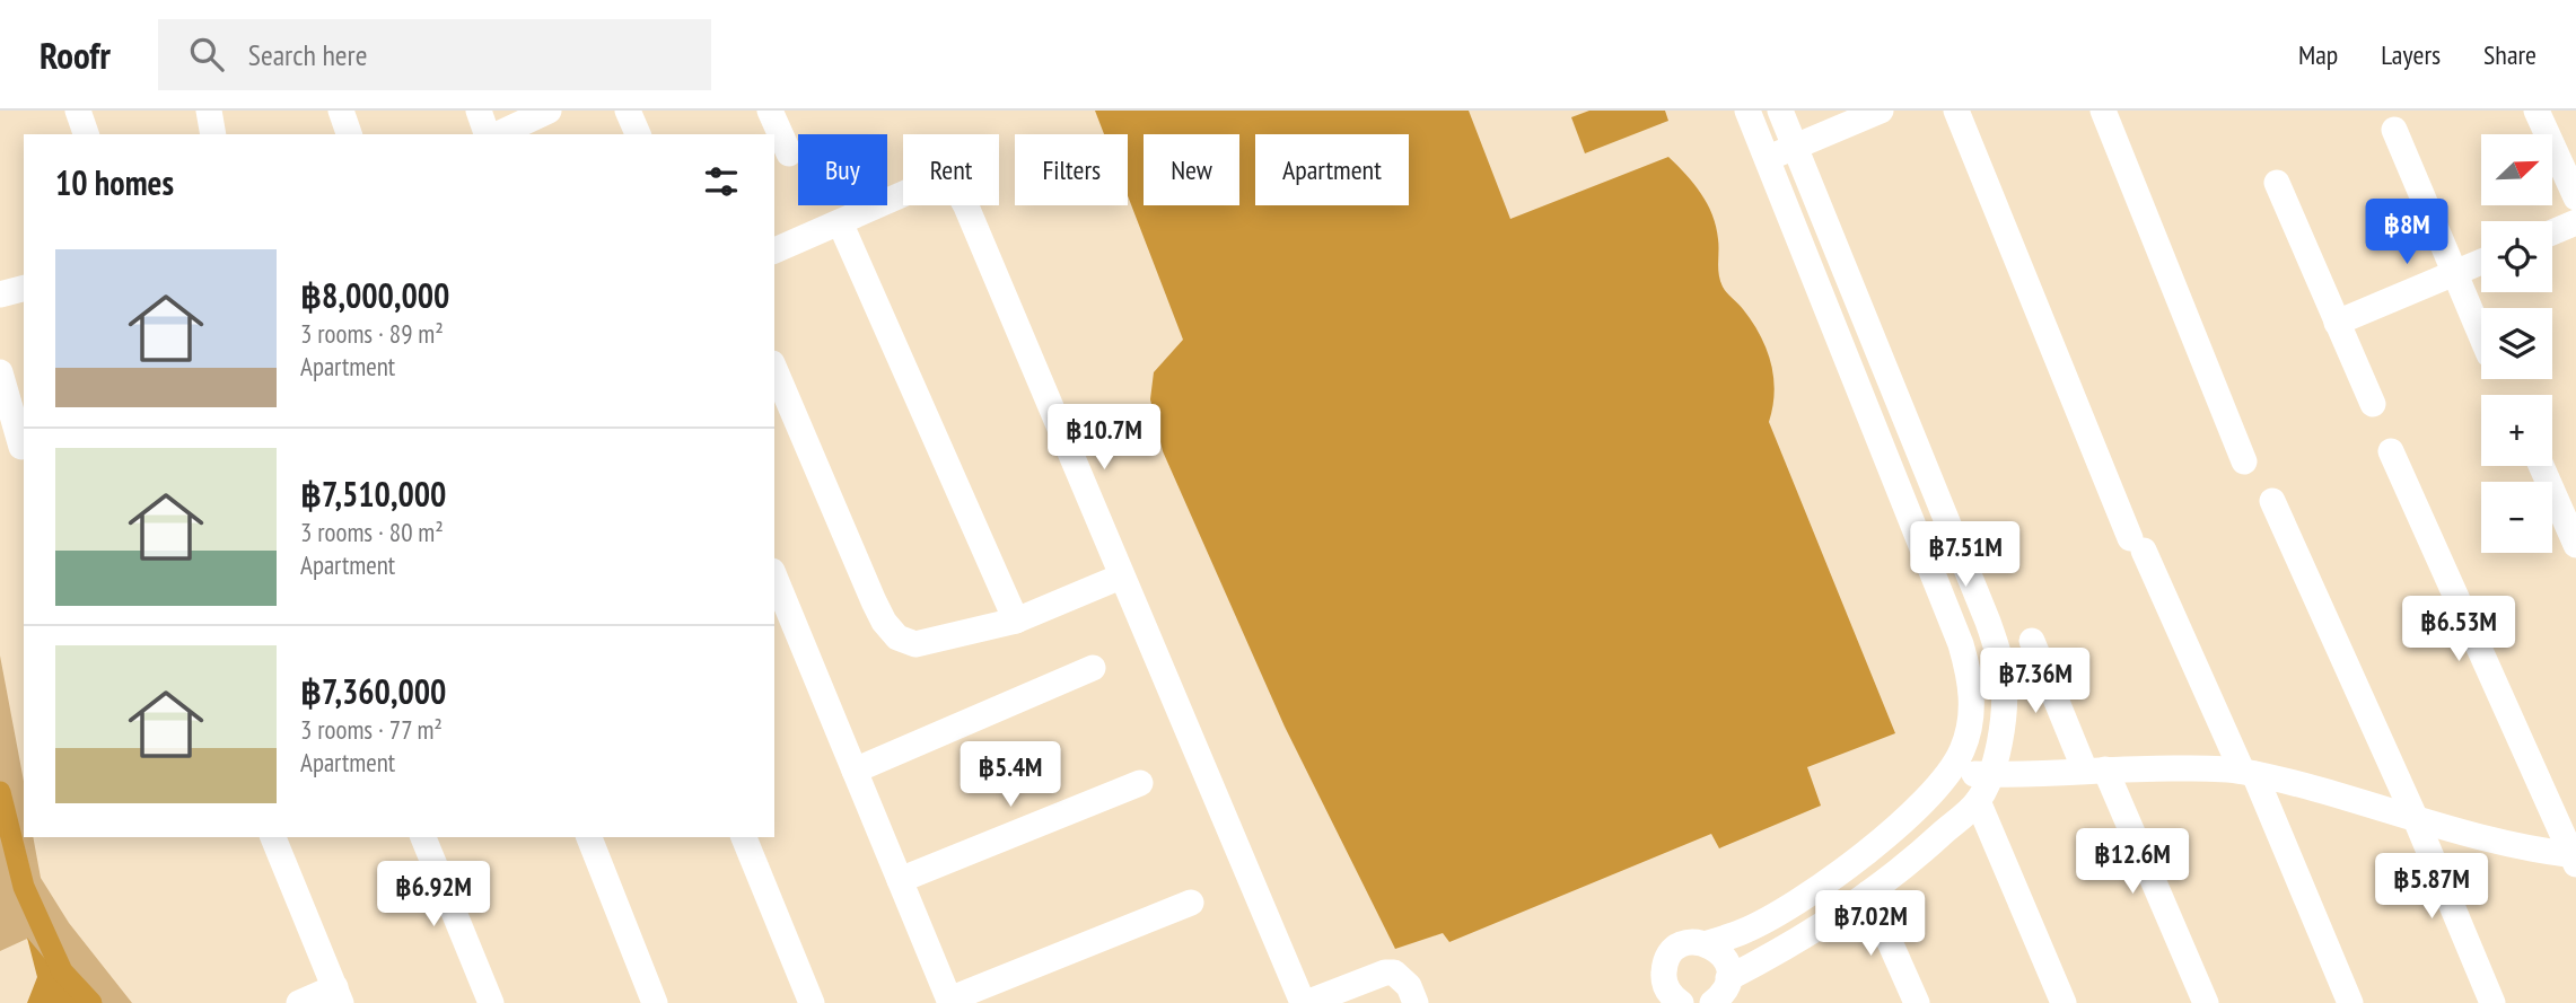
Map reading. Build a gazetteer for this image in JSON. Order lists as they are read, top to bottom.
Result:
{
  "north": "top right",
  "page": {
    "header": "Roofr",
    "search": "Search here",
    "nav": ["Map", "Layers", "Share"],
    "map_buttons": ["+", "−"],
    "chip": [
      "Buy",
      "Rent",
      "Filters",
      "New",
      "Apartment"
    ],
    "heading": "10 homes",
    "price": [
      "฿8M",
      "฿10.7M",
      "฿7.51M",
      "฿6.53M",
      "฿7.36M",
      "฿5.4M",
      "฿12.6M",
      "฿5.87M",
      "฿6.92M",
      "฿7.02M"
    ],
    "list": [
      {
        "name": "฿8,000,000",
        "note": "3 rooms · 89 m² · Apartment"
      },
      {
        "name": "฿7,510,000",
        "note": "3 rooms · 80 m² · Apartment"
      },
      {
        "name": "฿7,360,000",
        "note": "3 rooms · 77 m² · Apartment"
      }
    ]
  }
}
